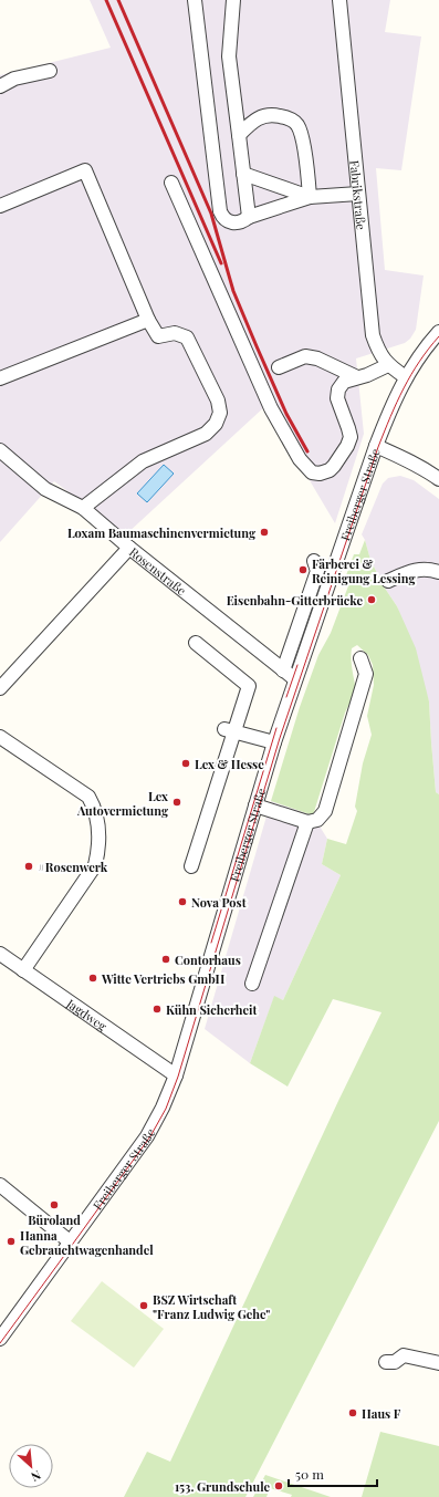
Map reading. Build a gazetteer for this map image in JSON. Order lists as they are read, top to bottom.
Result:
{
  "streets": {
    "street": [
      "Fabrikstraße",
      "Freiberger Straße",
      "Rosenstraße",
      "Jagdweg"
    ]
  },
  "crossings": [
    ["Fabrikstraße", "Freiberger Straße"],
    ["Freiberger Straße", "Rosenstraße"],
    ["Freiberger Straße", "Jagdweg"]
  ],
  "places": [
    "Loxam Baumaschinenvermietung",
    "Färberei & Reinigung Lessing",
    "Eisenbahn-Gitterbrücke",
    "Lex & Hesse",
    "Lex Autovermietung",
    "#Rosenwerk",
    "Nova Post",
    "Contorhaus",
    "Witte Vertriebs GmbH",
    "Kühn Sicherheit",
    "Büroland",
    "Hanna Gebrauchtwagenhandel",
    "BSZ Wirtschaft \"Franz Ludwig Gehe\"",
    "Haus F",
    "153. Grundschule"
  ],
  "scale_bar": "50 m",
  "north": "bottom right"
}
